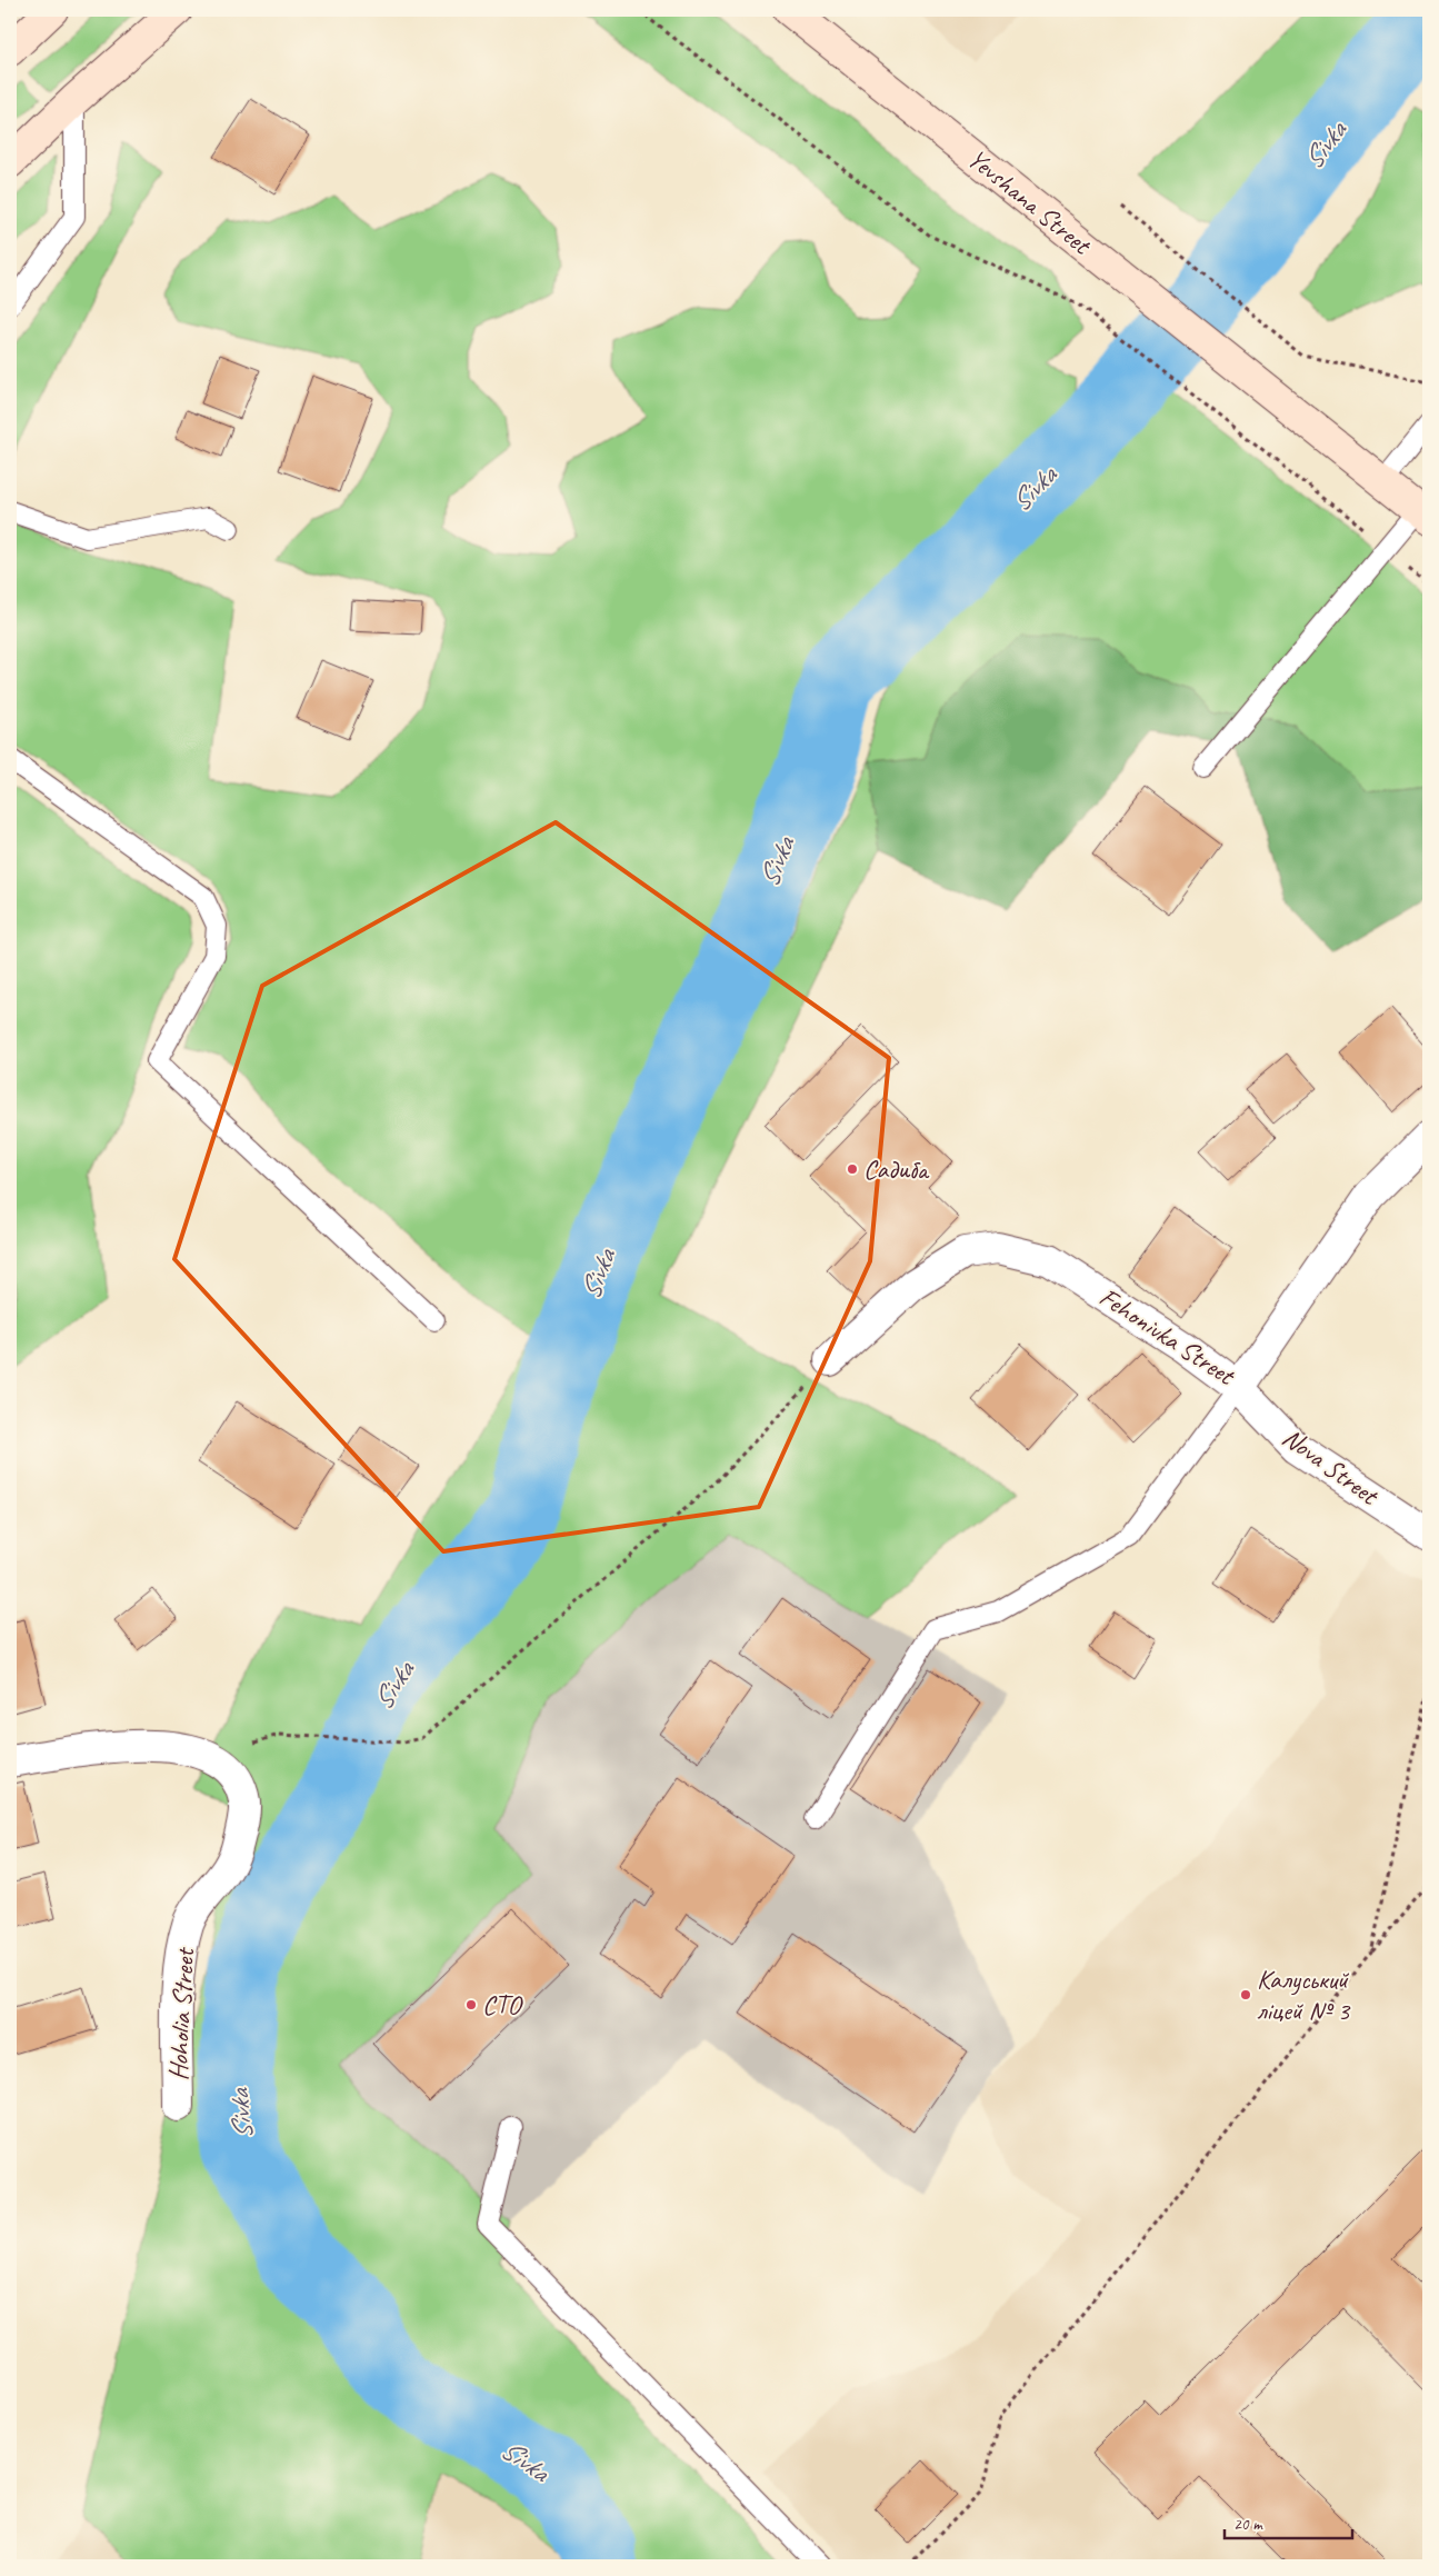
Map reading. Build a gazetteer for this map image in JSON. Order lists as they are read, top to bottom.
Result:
{
  "streets": {
    "main road": ["Yevshana Street"],
    "street": ["Fehonivka Street", "Nova Street", "Hoholia Street"]
  },
  "crossings": [
    ["Fehonivka Street", "Nova Street"]
  ],
  "water": ["Sivka"],
  "places": ["Садиба", "Калуський ліцей № 3", "СТО"],
  "scale_bar": "20 m"
}
